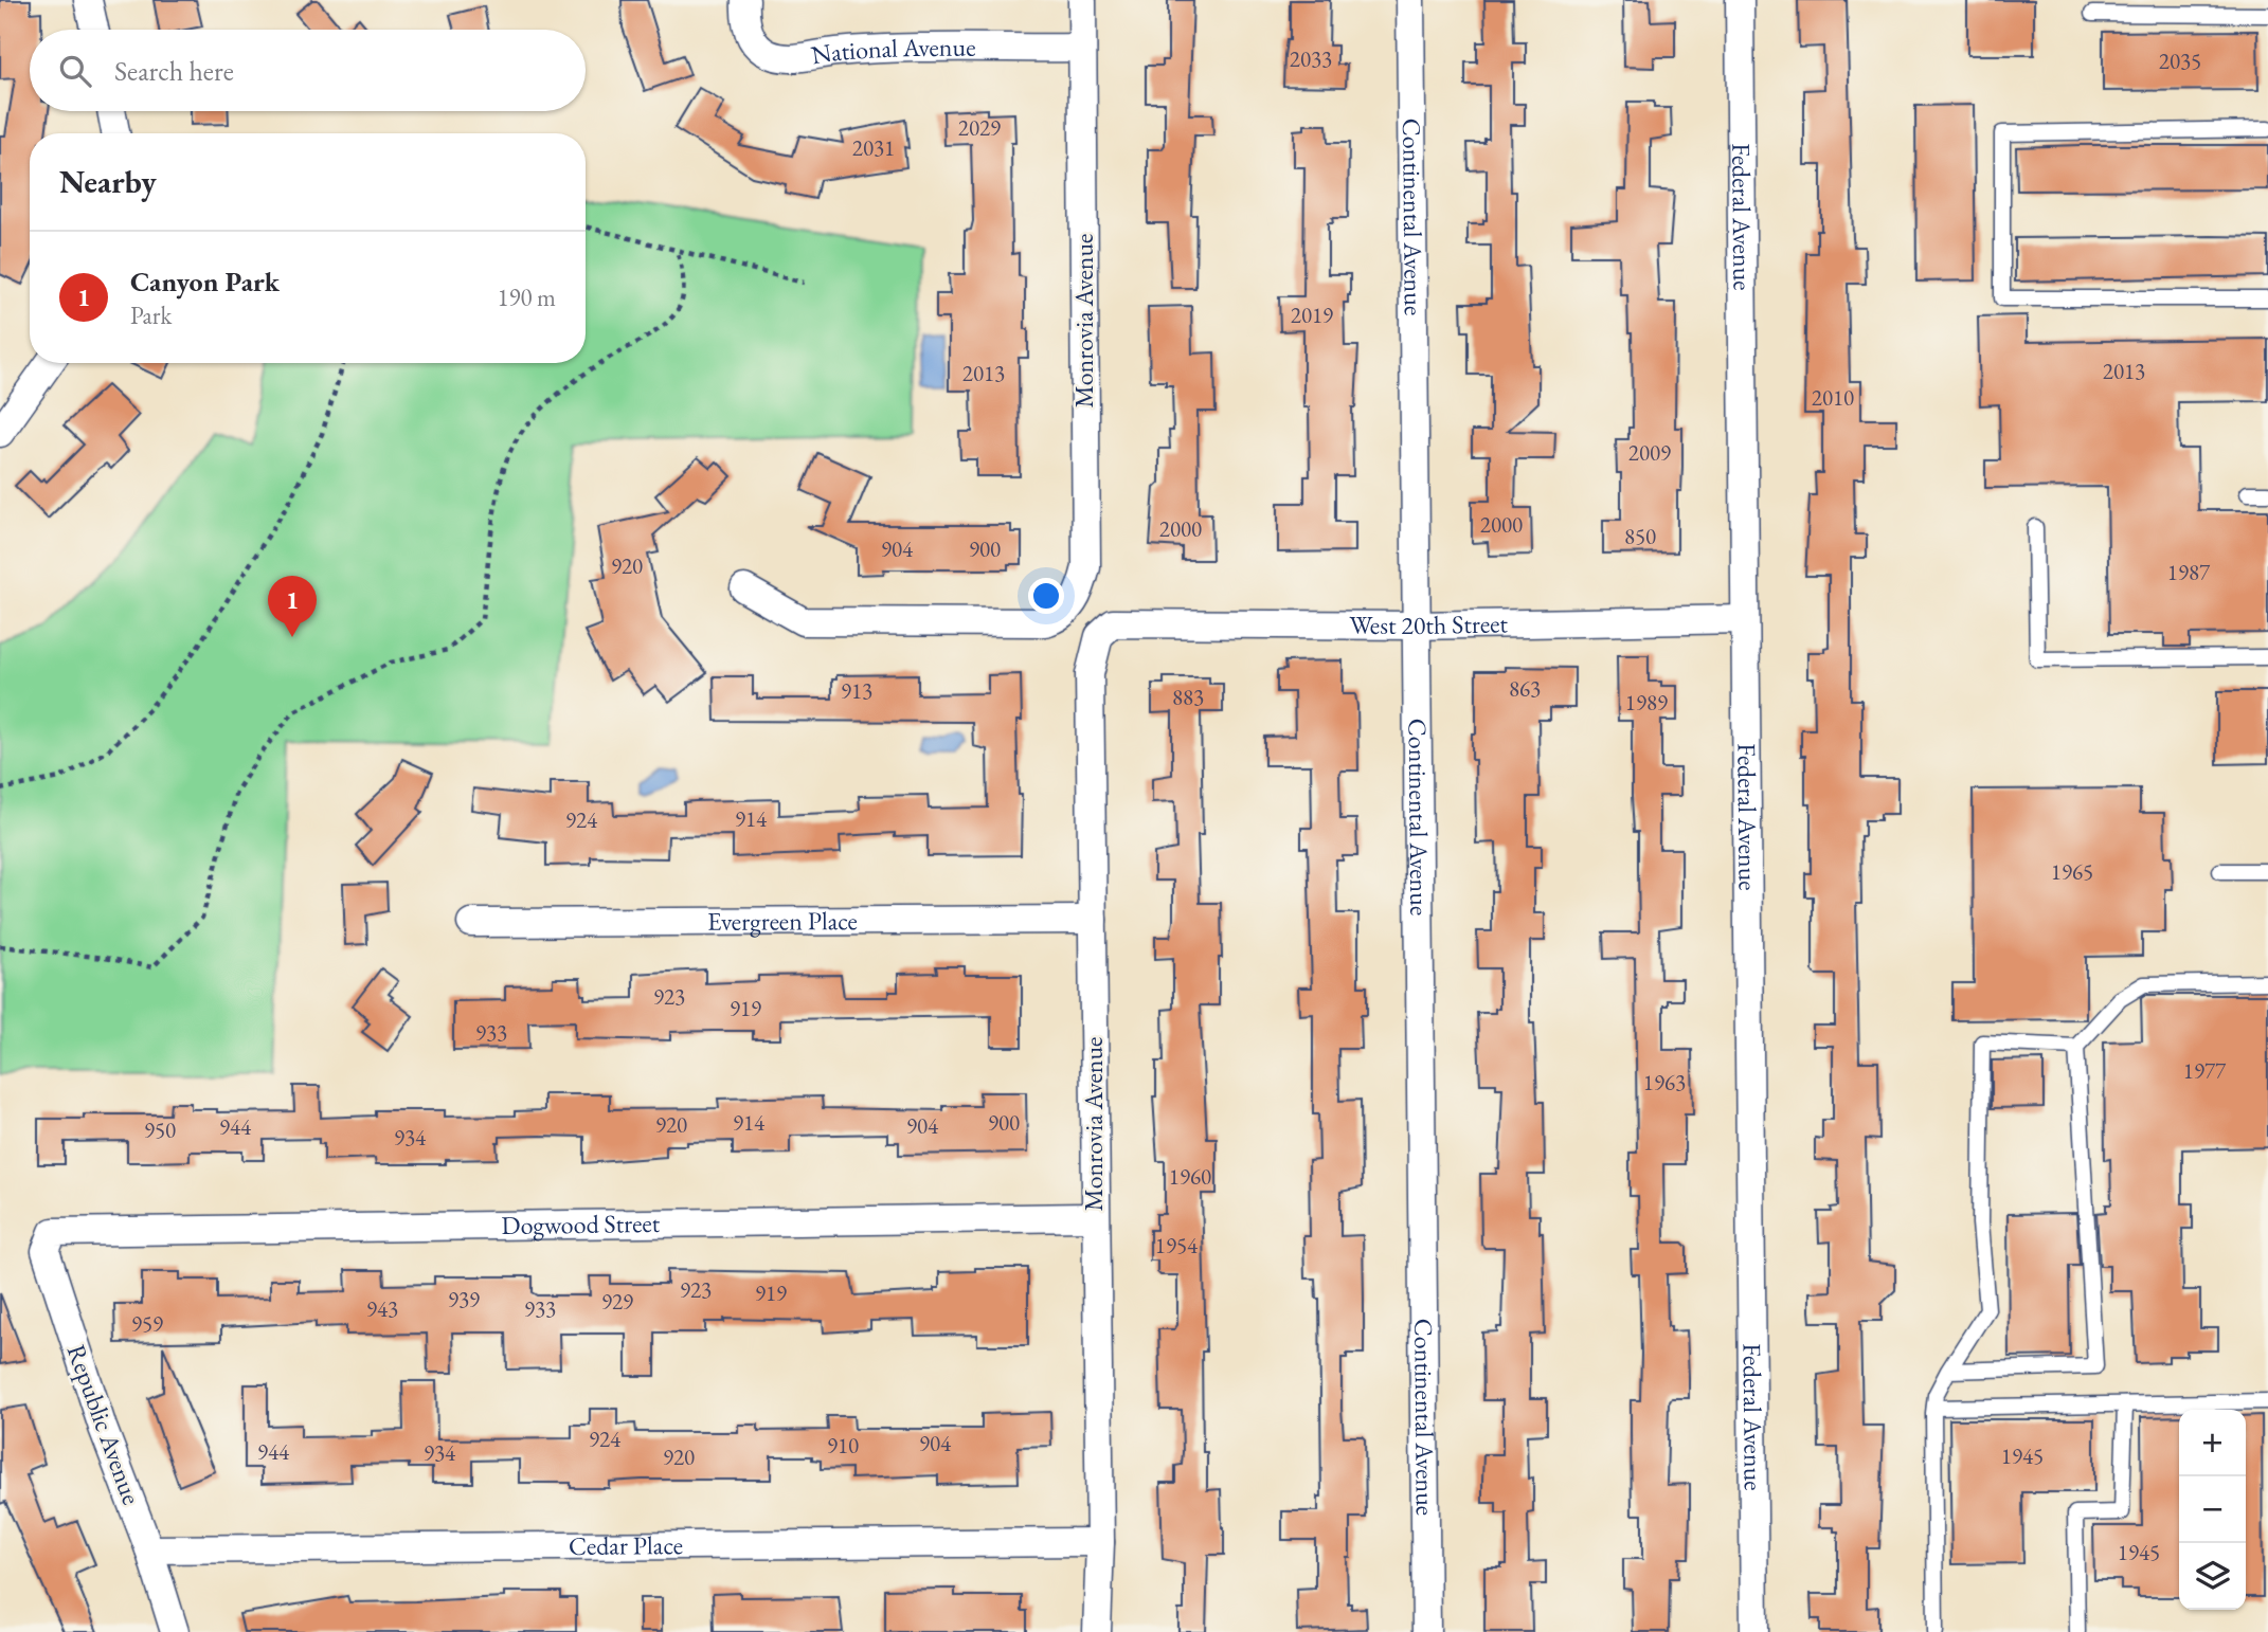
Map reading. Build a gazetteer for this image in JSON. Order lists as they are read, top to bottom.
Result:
{
  "streets": {
    "street": [
      "National Avenue",
      "Continental Avenue",
      "Federal Avenue",
      "Monrovia Avenue",
      "West 20th Street",
      "Evergreen Place",
      "Dogwood Street",
      "Republic Avenue",
      "Cedar Place"
    ]
  },
  "crossings": [
    ["National Avenue", "Monrovia Avenue"],
    ["Continental Avenue", "West 20th Street"],
    ["Federal Avenue", "West 20th Street"],
    ["Monrovia Avenue", "West 20th Street"],
    ["Monrovia Avenue", "Evergreen Place"],
    ["Monrovia Avenue", "Dogwood Street"],
    ["Monrovia Avenue", "Cedar Place"],
    ["Dogwood Street", "Republic Avenue"],
    ["Republic Avenue", "Cedar Place"]
  ],
  "house_numbers": [
    "2033",
    "2035",
    "2029",
    "2031",
    "2019",
    "2013",
    "2013",
    "2010",
    "2009",
    "2000",
    "2000",
    "850",
    "904",
    "900",
    "920",
    "1987",
    "863",
    "913",
    "883",
    "1989",
    "914",
    "924",
    "1965",
    "923",
    "919",
    "933",
    "1977",
    "1963",
    "914",
    "900",
    "920",
    "904",
    "944",
    "950",
    "934",
    "1960",
    "1954",
    "923",
    "919",
    "939",
    "929",
    "943",
    "933",
    "959",
    "924",
    "904",
    "910",
    "944",
    "934",
    "1945",
    "920",
    "1945"
  ],
  "page": {
    "search": "Search here",
    "heading": "Nearby",
    "list": [
      {
        "mark": "1",
        "name": "Canyon Park",
        "note": "Park",
        "value": "190 m"
      }
    ],
    "pins": "1",
    "map_buttons": ["+", "−"]
  }
}
